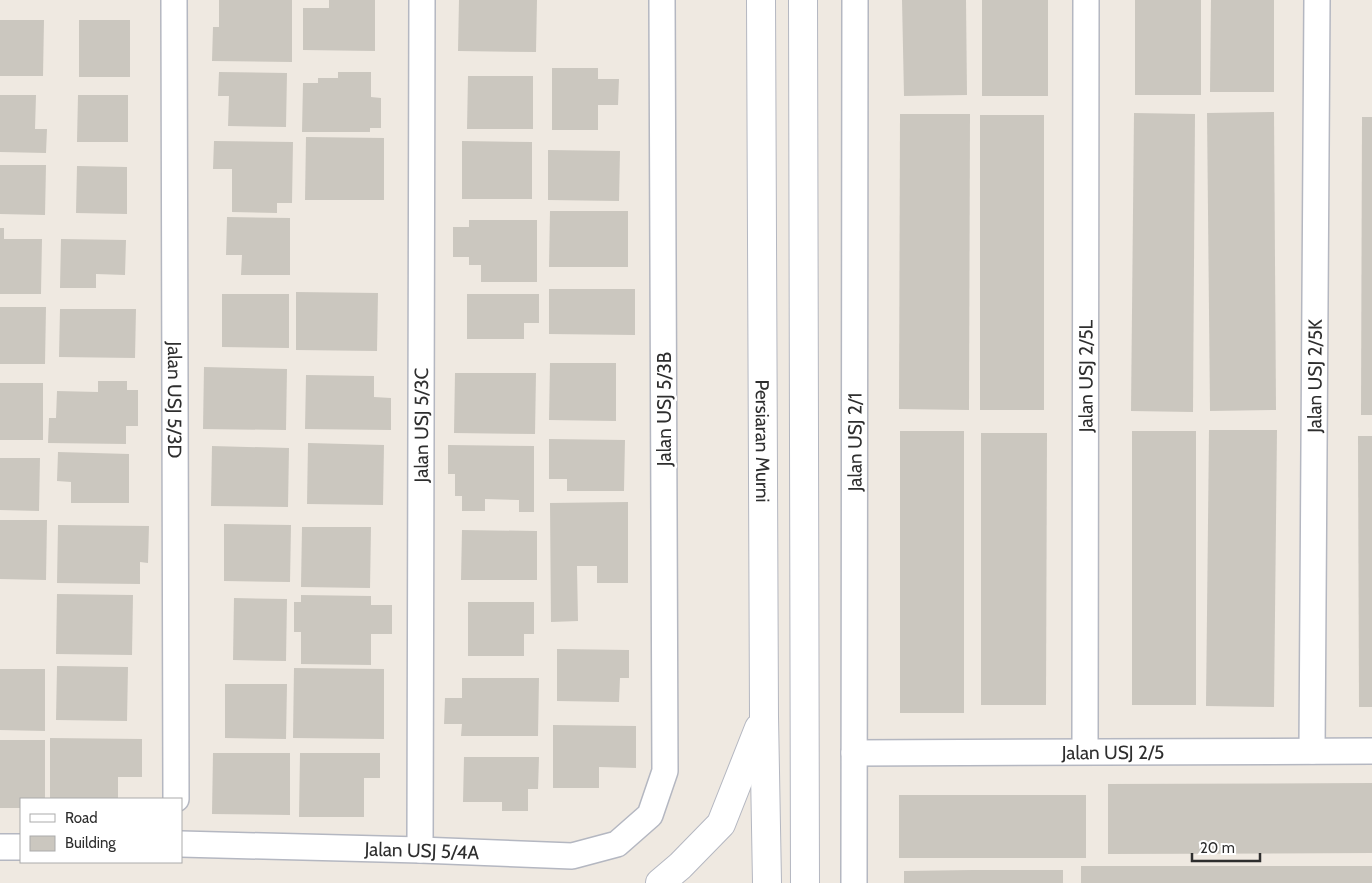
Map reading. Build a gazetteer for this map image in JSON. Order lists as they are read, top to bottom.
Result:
{
  "streets": {
    "main road": ["Persiaran Murni"],
    "street": [
      "Jalan USJ 2/5L",
      "Jalan USJ 2/5K",
      "Jalan USJ 5/3D",
      "Jalan USJ 5/3B",
      "Jalan USJ 5/3C",
      "Jalan USJ 2/1",
      "Jalan USJ 2/5",
      "Jalan USJ 5/4A"
    ]
  },
  "crossings": [
    ["Jalan USJ 2/5L", "Jalan USJ 2/5"],
    ["Jalan USJ 2/5K", "Jalan USJ 2/5"],
    ["Jalan USJ 5/3B", "Jalan USJ 5/4A"],
    ["Jalan USJ 5/3C", "Jalan USJ 5/4A"],
    ["Jalan USJ 2/1", "Jalan USJ 2/5"]
  ],
  "legend": ["Road", "Building"],
  "scale_bar": "20 m"
}
